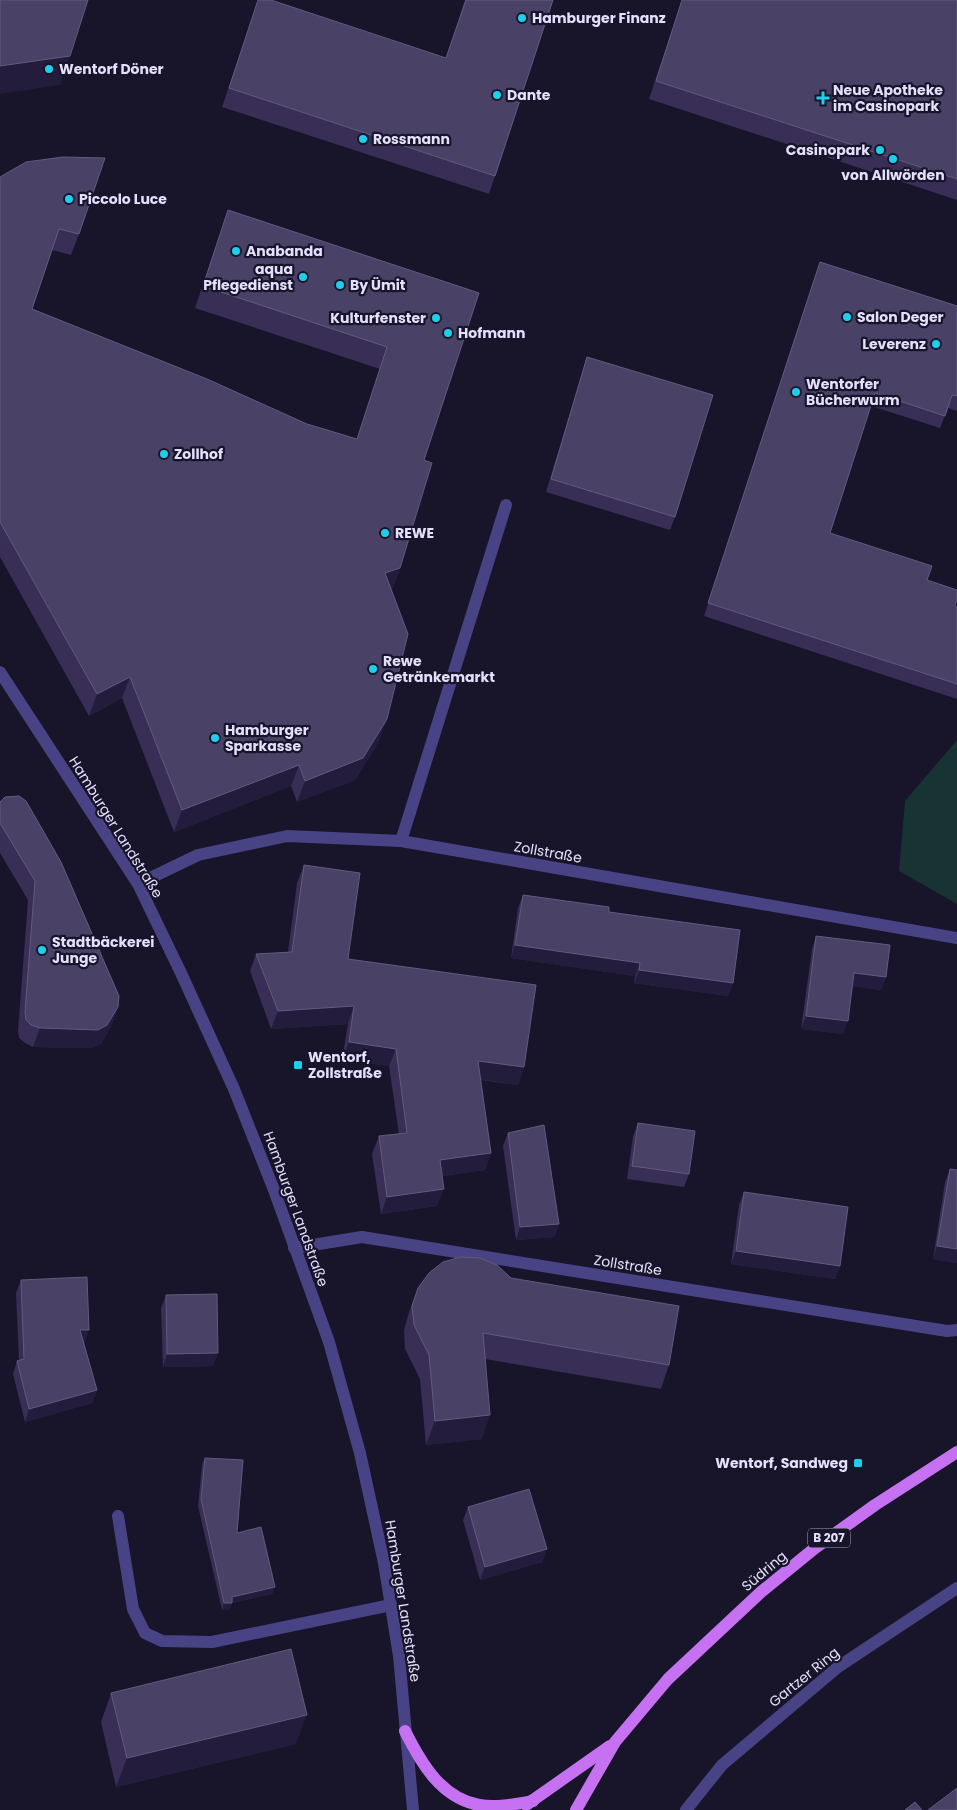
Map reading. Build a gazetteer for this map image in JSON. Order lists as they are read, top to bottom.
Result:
{
  "streets": {
    "main road": ["B 207", "Südring"],
    "street": ["Hamburger Landstraße", "Zollstraße", "Gartzer Ring"]
  },
  "crossings": [
    ["Hamburger Landstraße", "Zollstraße"]
  ],
  "places": {
    "other": [
      "Hamburger Finanz",
      "Wentorf Döner",
      "Dante",
      "Rossmann",
      "Casinopark",
      "von Allwörden",
      "Piccolo Luce",
      "Anabanda",
      "aqua Pflegedienst",
      "By Ümit",
      "Salon Deger",
      "Kulturfenster",
      "Hofmann",
      "Leverenz",
      "Wentorfer Bücherwurm",
      "Zollhof",
      "REWE",
      "Rewe Getränkemarkt",
      "Hamburger Sparkasse",
      "Stadtbäckerei Junge"
    ],
    "health": ["Neue Apotheke im Casinopark"],
    "transit": ["Wentorf, Zollstraße", "Wentorf, Sandweg"]
  }
}
